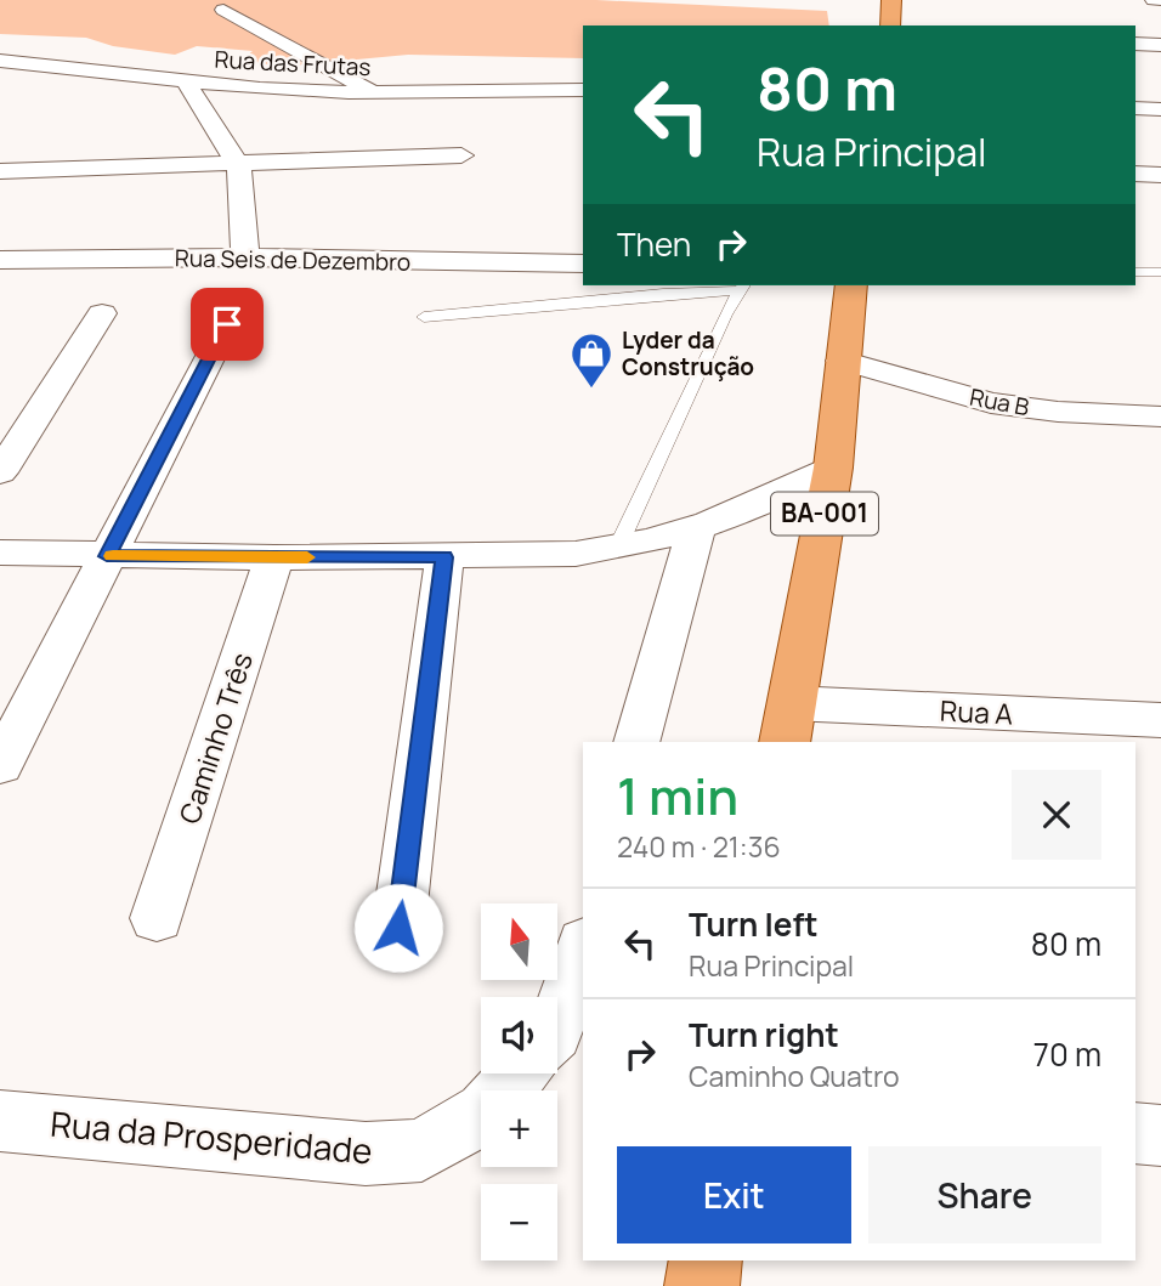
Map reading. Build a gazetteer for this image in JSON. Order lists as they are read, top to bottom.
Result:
{
  "streets": {
    "main road": ["BA-001"],
    "street": [
      "Rua das Frutas",
      "Rua Seis de Dezembro",
      "Rua B",
      "Rua A",
      "Caminho Três",
      "Rua da Prosperidade"
    ]
  },
  "crossings": [
    ["Rua B", "BA-001"],
    ["BA-001", "Rua A"]
  ],
  "places": {
    "shop": ["Lyder da Construção"]
  },
  "north": "top",
  "page": {
    "turn": ["80 m", "Rua Principal"],
    "then": "Then",
    "heading": ["1 min", "240 m · 21:36"],
    "list": [
      {
        "name": "Turn left",
        "note": "Rua Principal",
        "value": "80 m"
      },
      {
        "name": "Turn right",
        "note": "Caminho Quatro",
        "value": "70 m"
      }
    ],
    "map_buttons": ["+", "−"],
    "buttons": ["Exit", "Share"]
  }
}
